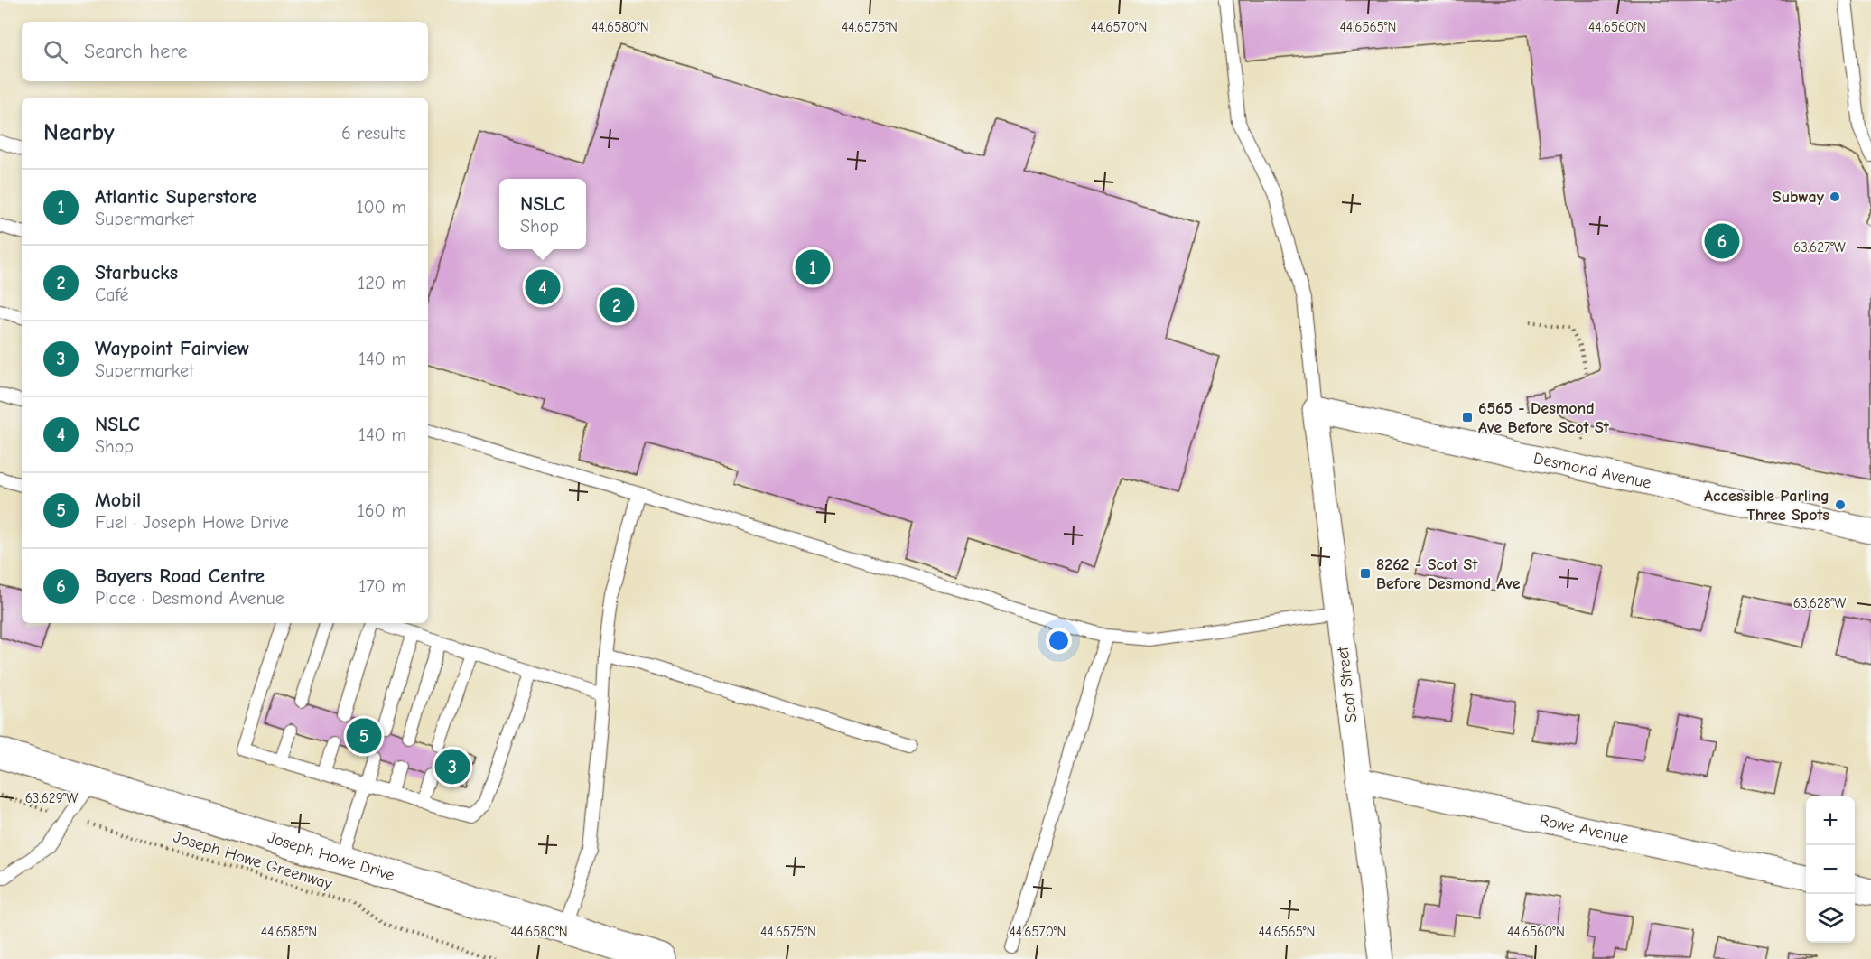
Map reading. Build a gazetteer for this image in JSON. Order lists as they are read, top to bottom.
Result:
{
  "streets": {
    "main road": ["Joseph Howe Drive"],
    "street": ["Desmond Avenue", "Scot Street", "Rowe Avenue"],
    "path": ["Joseph Howe Greenway"]
  },
  "crossings": [
    ["Desmond Avenue", "Scot Street"],
    ["Scot Street", "Rowe Avenue"]
  ],
  "places": {
    "other": ["Subway", "Accessible Parling Three Spots"],
    "transit": ["6565 - Desmond Ave Before Scot St", "8262 - Scot St Before Desmond Ave"]
  },
  "page": {
    "search": "Search here",
    "heading": ["Nearby", "6 results"],
    "list": [
      {
        "mark": "1",
        "name": "Atlantic Superstore",
        "note": "Supermarket",
        "value": "100 m"
      },
      {
        "mark": "2",
        "name": "Starbucks",
        "note": "Café",
        "value": "120 m"
      },
      {
        "mark": "3",
        "name": "Waypoint Fairview",
        "note": "Supermarket",
        "value": "140 m"
      },
      {
        "mark": "4",
        "name": "NSLC",
        "note": "Shop",
        "value": "140 m"
      },
      {
        "mark": "5",
        "name": "Mobil",
        "note": "Fuel · Joseph Howe Drive",
        "value": "160 m"
      },
      {
        "mark": "6",
        "name": "Bayers Road Centre",
        "note": "Place · Desmond Avenue",
        "value": "170 m"
      }
    ],
    "popup": ["NSLC", "Shop"],
    "pins": [
      "6",
      "1",
      "4",
      "2",
      "5",
      "3"
    ],
    "map_buttons": ["+", "−"]
  },
  "coordinates": [
    "44.6580°N",
    "44.6575°N",
    "44.6570°N",
    "44.6565°N",
    "44.6560°N",
    "63.627°W",
    "63.628°W",
    "63.629°W",
    "44.6585°N"
  ]
}
